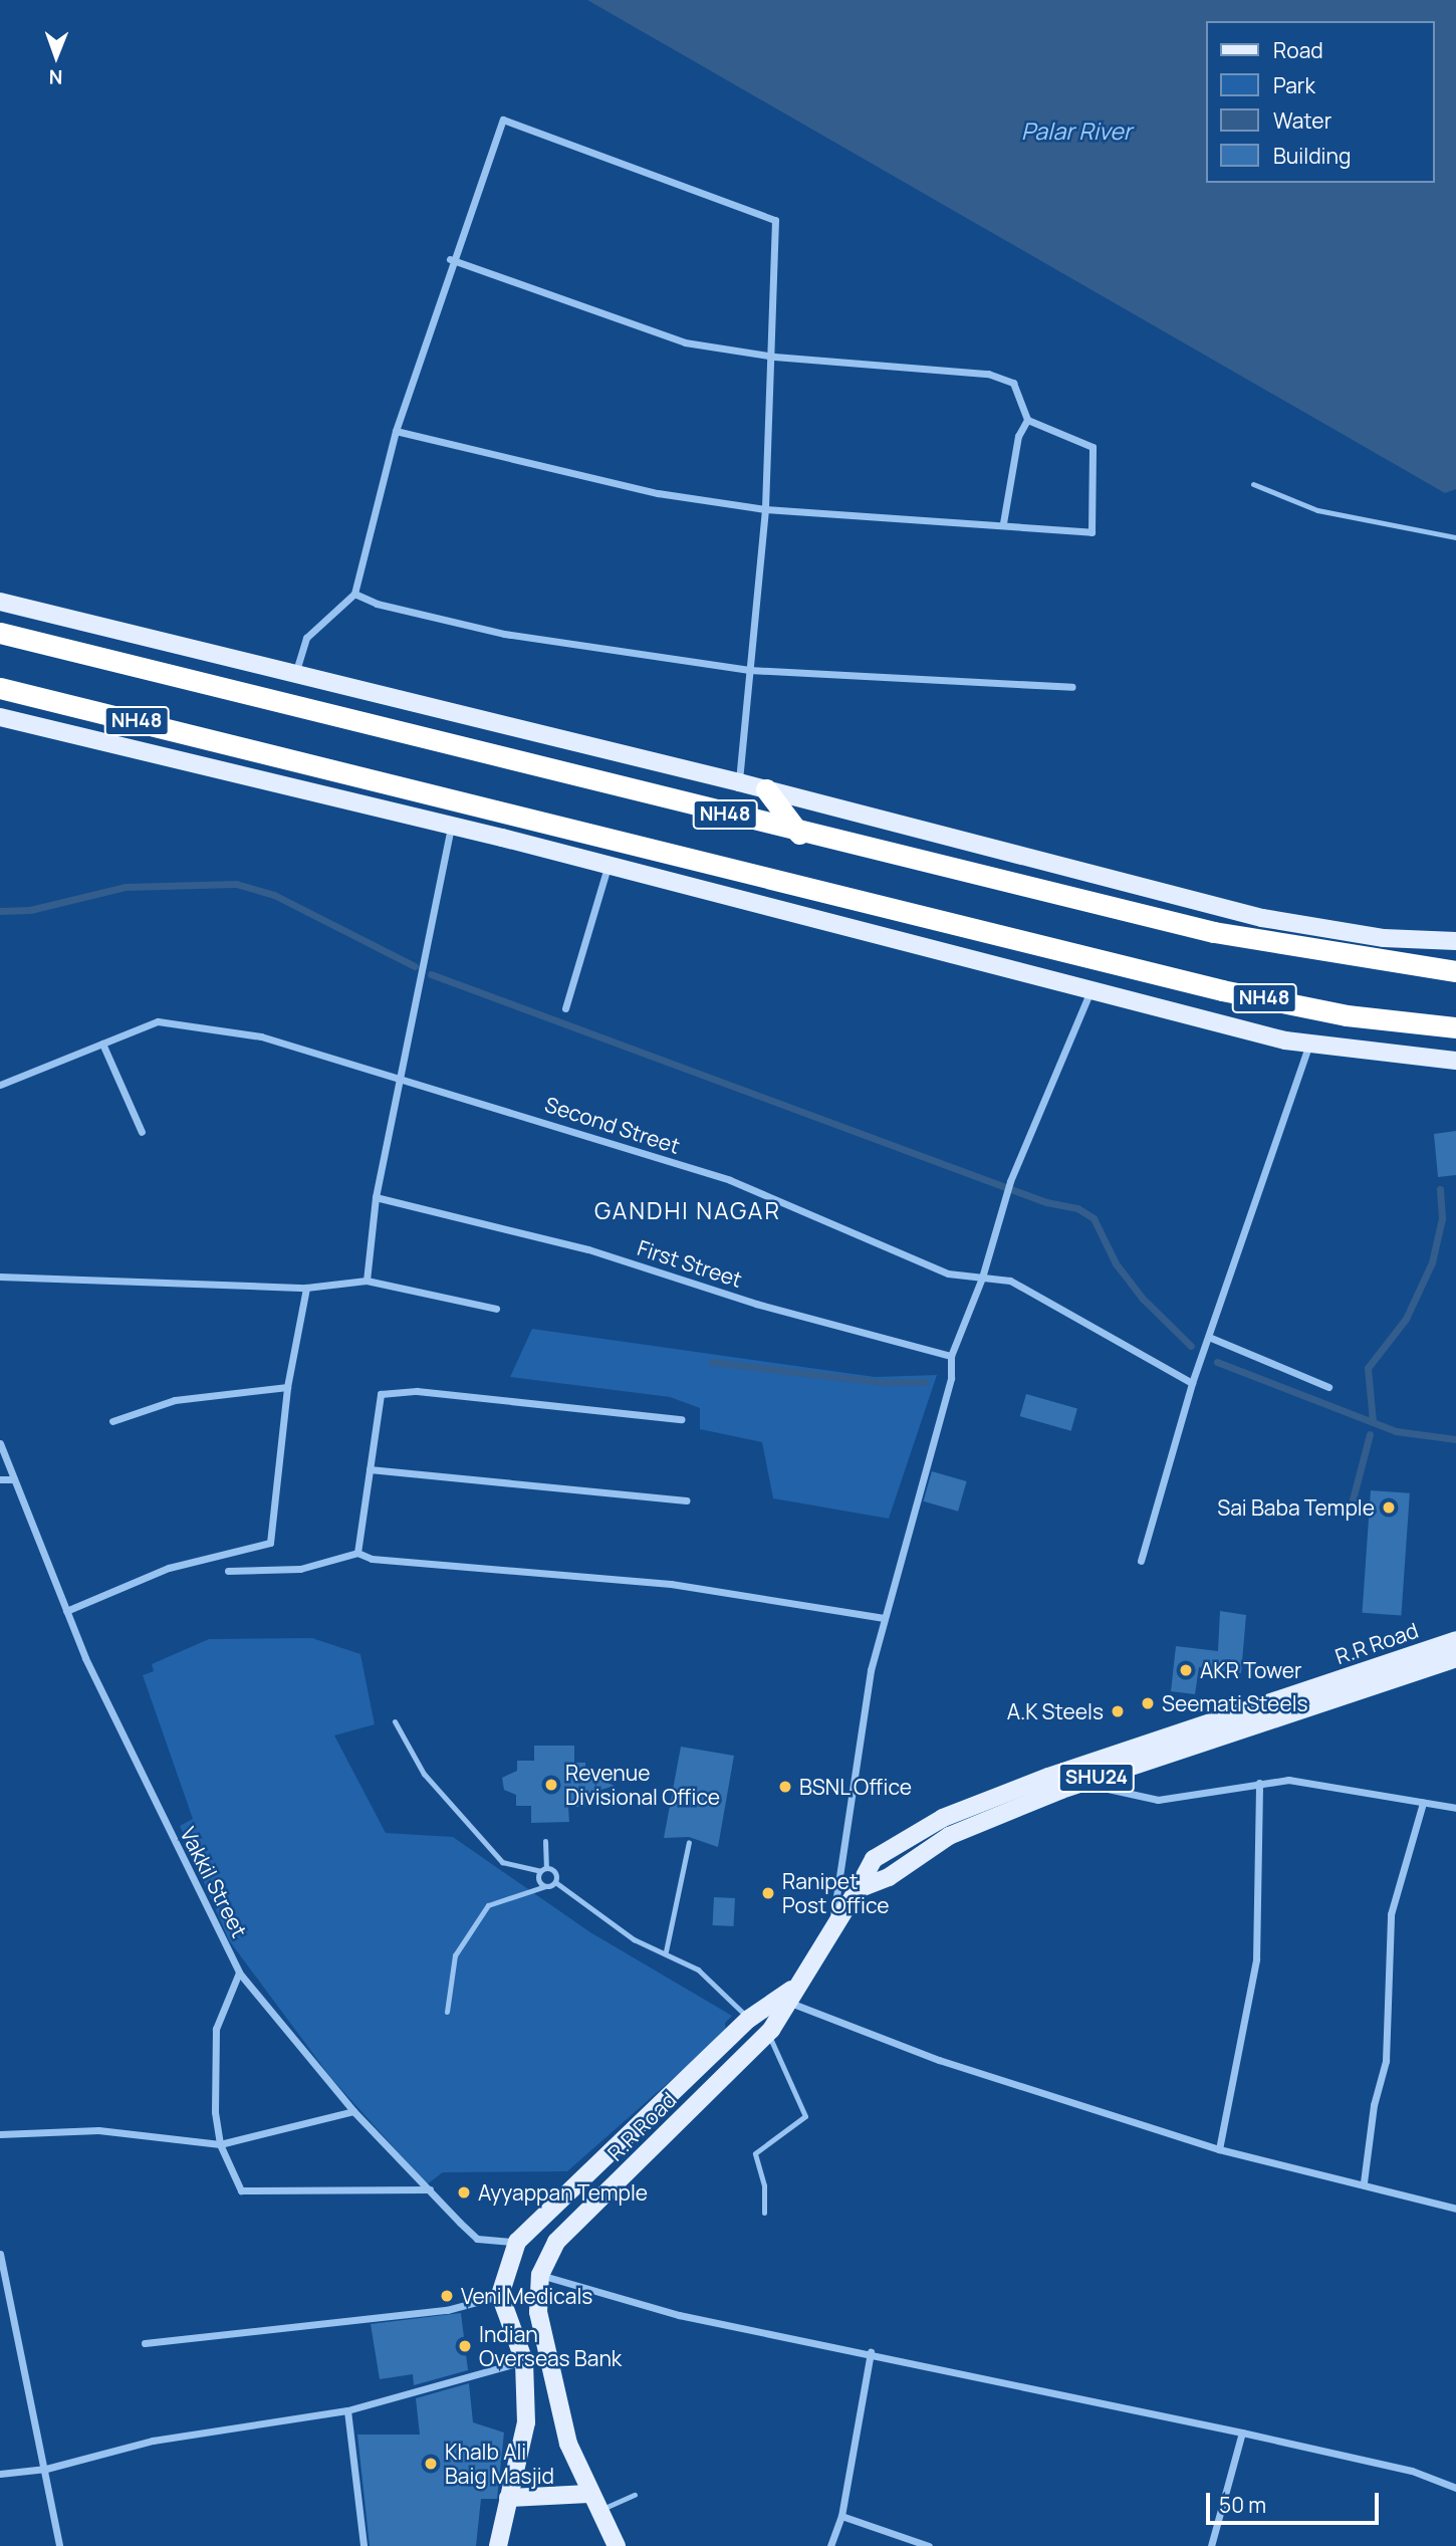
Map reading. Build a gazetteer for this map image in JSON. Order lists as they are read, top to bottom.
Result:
{
  "streets": {
    "highway": ["NH48"],
    "main road": ["R.R Road", "SHU24"],
    "street": ["Second Street", "First Street", "Vakkil Street"]
  },
  "crossings": [
    ["R.R Road", "Vakkil Street"]
  ],
  "districts": ["GANDHI NAGAR"],
  "water": ["Palar River"],
  "places": [
    "Sai Baba Temple",
    "AKR Tower",
    "Seemati Steels",
    "A.K Steels",
    "Revenue Divisional Office",
    "BSNL Office",
    "Ranipet Post Office",
    "Ayyappan Temple",
    "Veni Medicals",
    "Indian Overseas Bank",
    "Khalb Ali Baig Masjid"
  ],
  "legend": [
    "Road",
    "Park",
    "Water",
    "Building"
  ],
  "scale_bar": "50 m",
  "north": "bottom"
}
